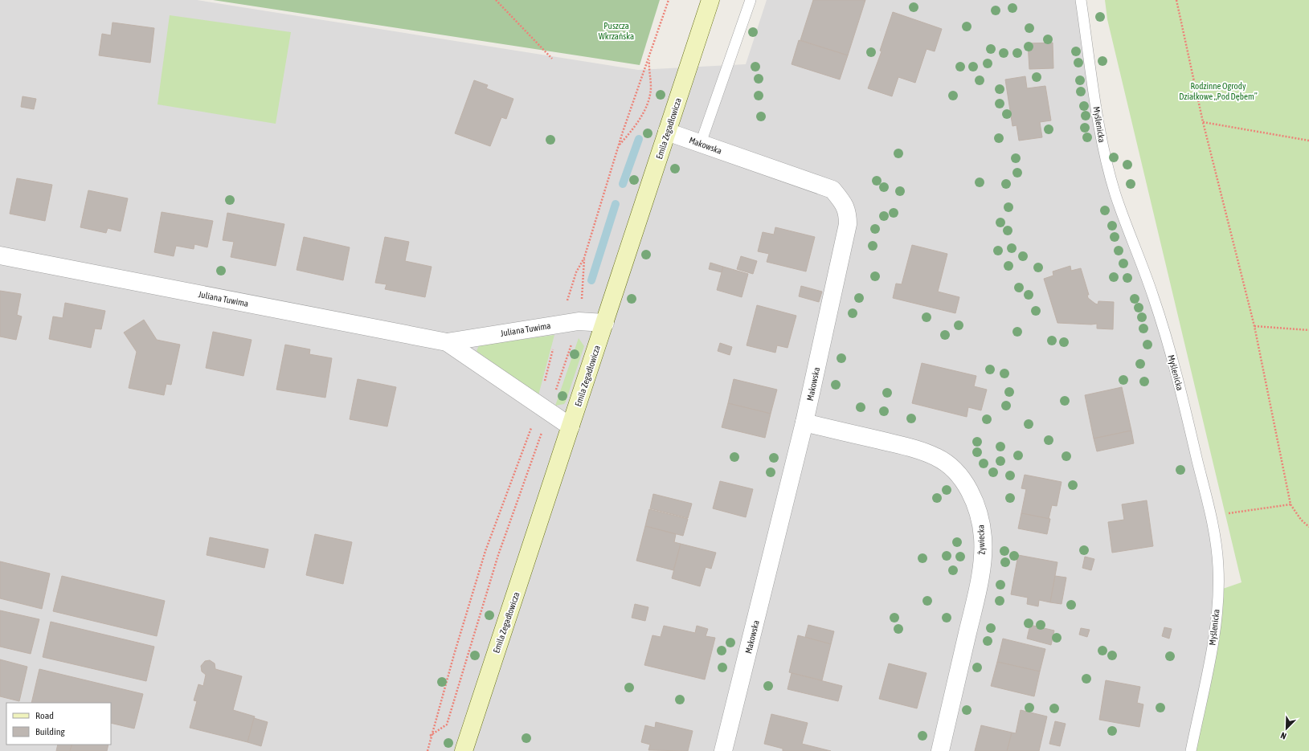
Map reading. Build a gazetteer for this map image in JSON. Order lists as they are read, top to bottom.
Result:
{
  "streets": {
    "main road": ["Emila Zegadłowicza"],
    "street": ["Makowska", "Juliana Tuwima", "Żywiecka"],
    "lane": ["Myślenicka"]
  },
  "crossings": [
    ["Emila Zegadłowicza", "Makowska"],
    ["Emila Zegadłowicza", "Juliana Tuwima"],
    ["Makowska", "Żywiecka"]
  ],
  "parks": ["Puszcza Wkrzańska", "Rodzinne Ogrody Działkowe „Pod Dębem”"],
  "legend": ["Road", "Building"],
  "north": "bottom left"
}
